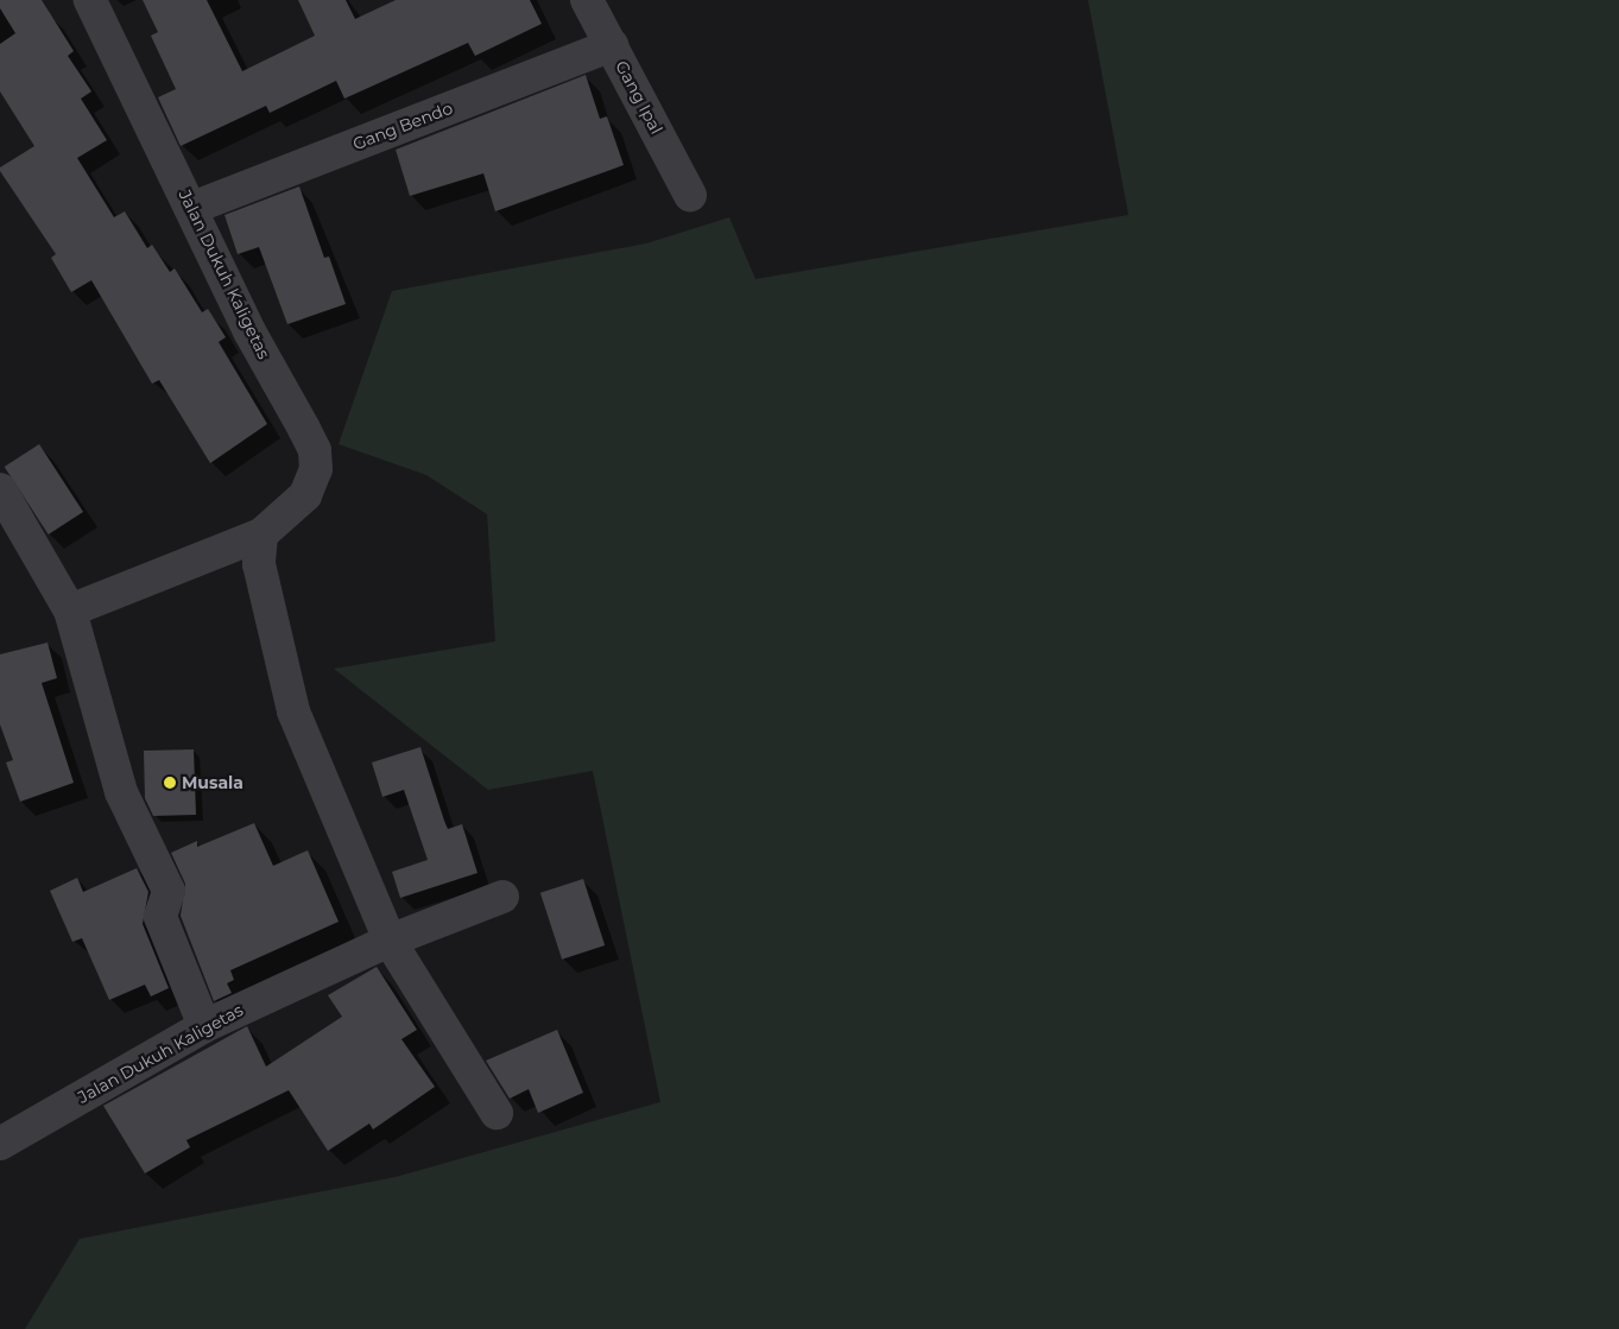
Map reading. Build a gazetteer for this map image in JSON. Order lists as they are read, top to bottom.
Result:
{
  "streets": {
    "street": ["Gang Ipal", "Gang Bendo", "Jalan Dukuh Kaligetas"]
  },
  "crossings": [
    ["Gang Ipal", "Gang Bendo"],
    ["Gang Bendo", "Jalan Dukuh Kaligetas"]
  ],
  "places": ["Musala"]
}
